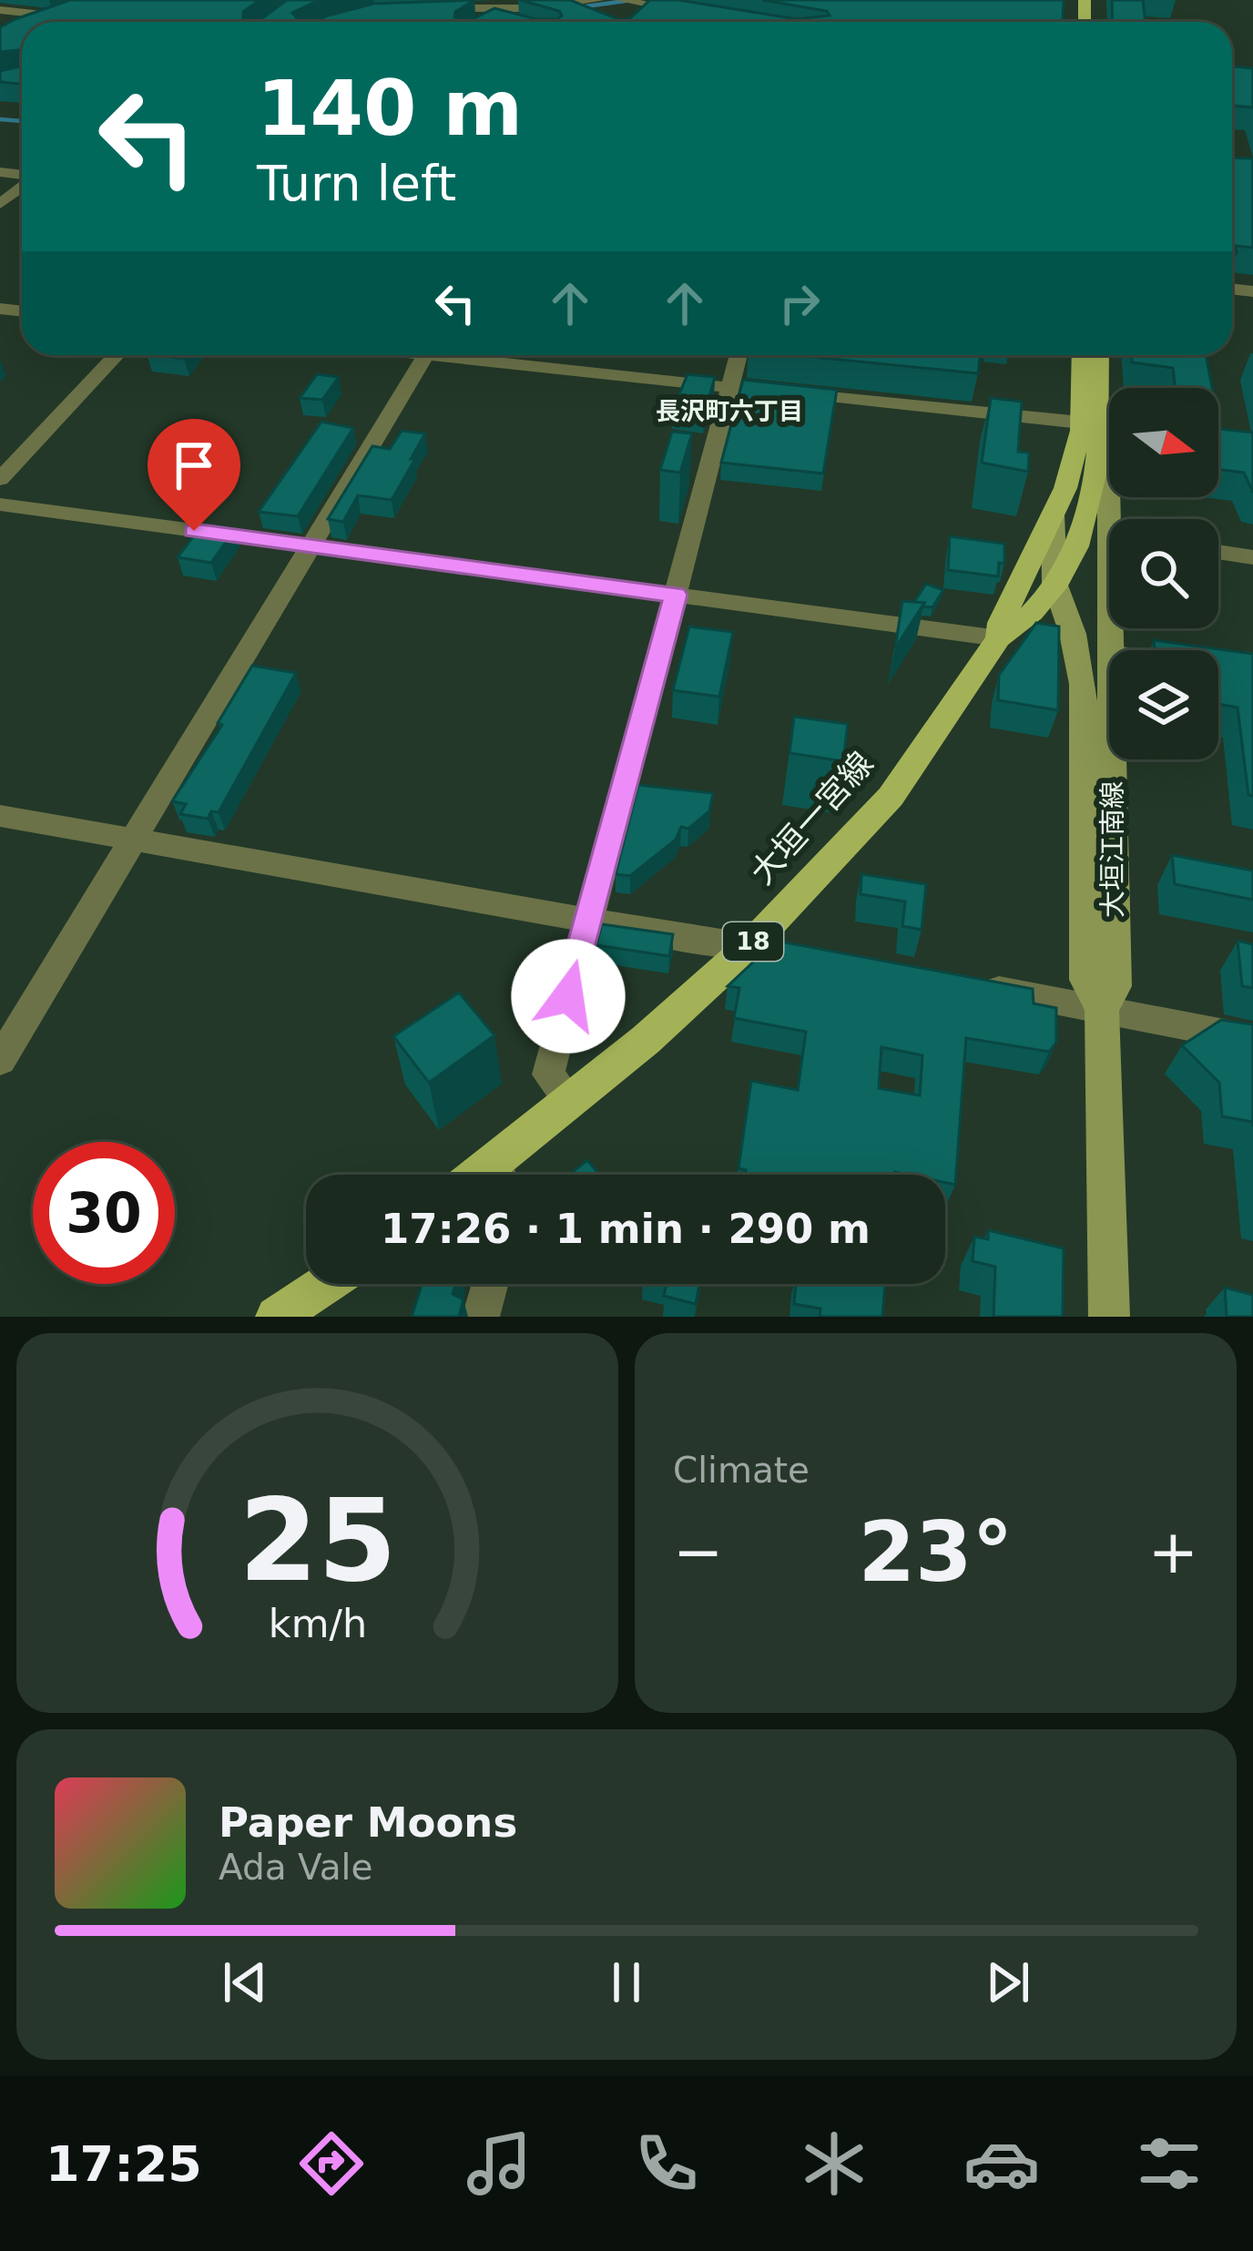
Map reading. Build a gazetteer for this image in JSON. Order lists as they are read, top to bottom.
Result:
{
  "streets": {
    "main road": ["大垣一宮線", "大垣江南線", "18"]
  },
  "crossings": [
    ["大垣一宮線", "大垣江南線"]
  ],
  "districts": ["長沢町六丁目"],
  "north": "right",
  "page": {
    "turn": ["140 m", "Turn left"],
    "limit": "30",
    "trip": "17:26 · 1 min · 290 m",
    "tile": "Climate",
    "heat": ["−", "23°", "+"],
    "song": ["Paper Moons", "Ada Vale"],
    "tabs": "17:25",
    "gauge": ["25", "km/h"]
  }
}
